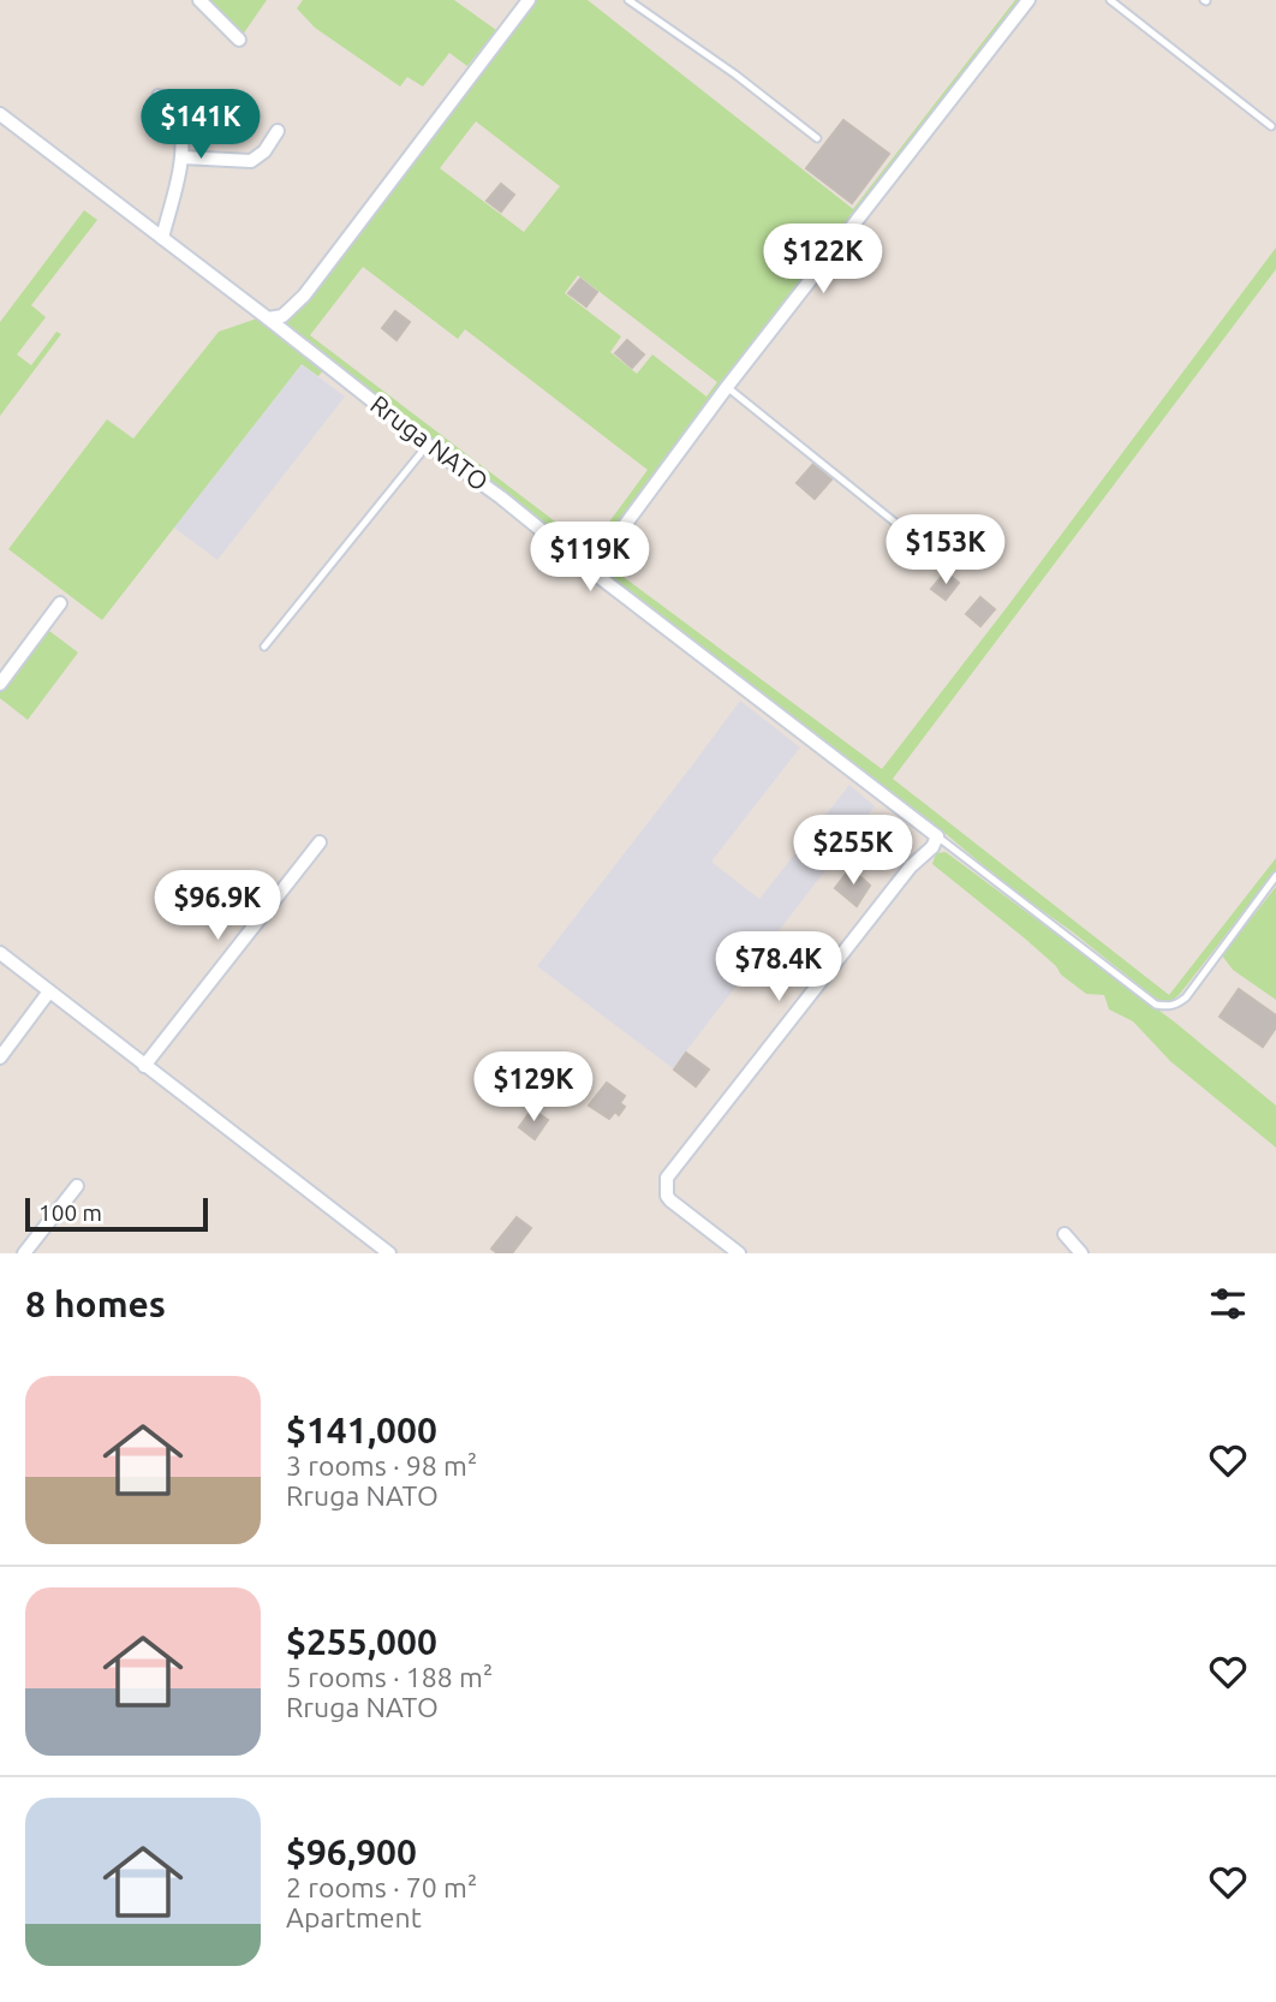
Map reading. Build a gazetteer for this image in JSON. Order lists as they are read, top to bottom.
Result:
{
  "streets": {
    "street": ["Rruga NATO"]
  },
  "scale_bar": "100 m",
  "page": {
    "price": [
      "$141K",
      "$122K",
      "$153K",
      "$119K",
      "$255K",
      "$96.9K",
      "$78.4K",
      "$129K"
    ],
    "scale": "100 m",
    "heading": "8 homes",
    "list": [
      {
        "name": "$141,000",
        "note": "3 rooms · 98 m² · Rruga NATO"
      },
      {
        "name": "$255,000",
        "note": "5 rooms · 188 m² · Rruga NATO"
      },
      {
        "name": "$96,900",
        "note": "2 rooms · 70 m² · Apartment"
      }
    ]
  }
}
